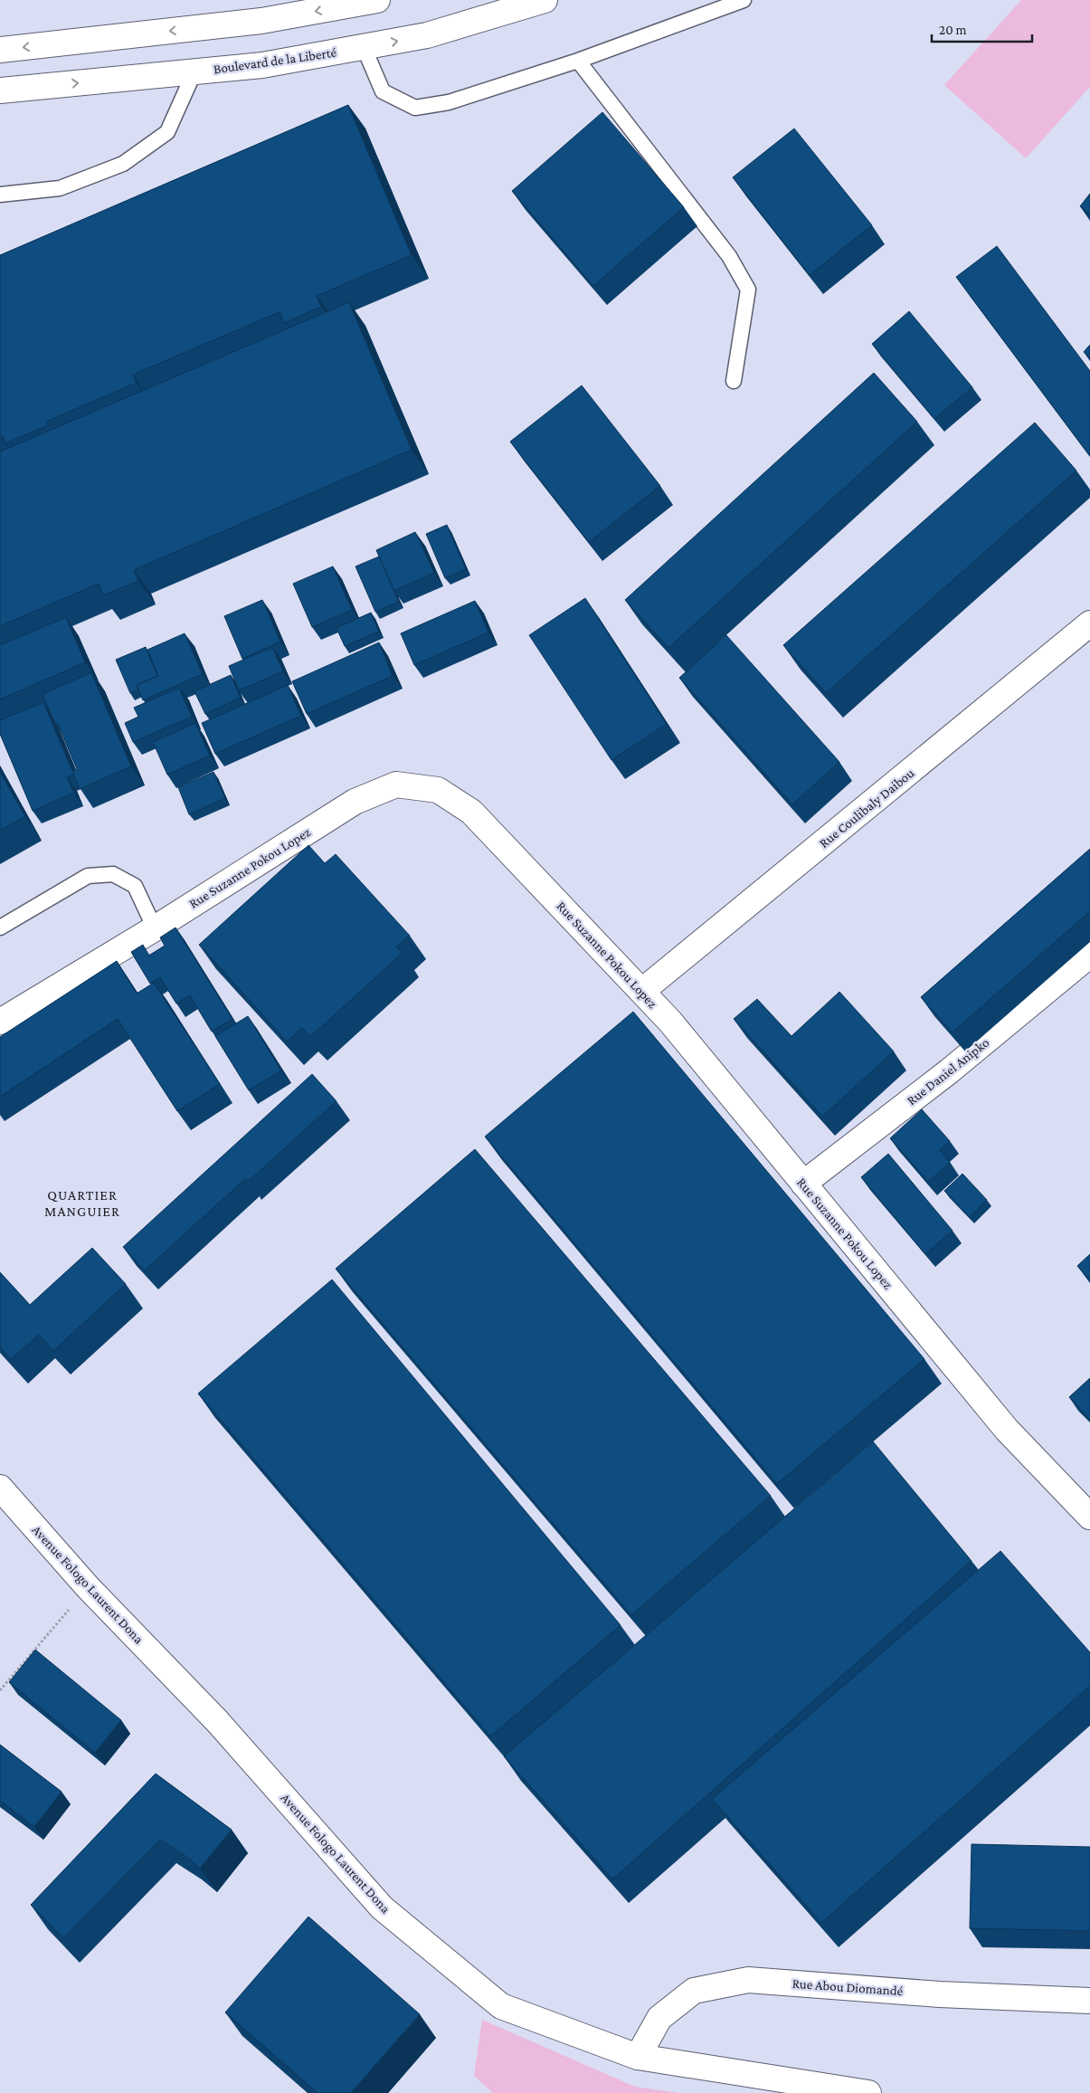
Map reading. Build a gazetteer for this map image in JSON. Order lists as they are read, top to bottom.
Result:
{
  "streets": {
    "street": [
      "Boulevard de la Liberté",
      "Rue Coulibaly Daibou",
      "Rue Suzanne Pokou Lopez",
      "Rue Daniel Anipko",
      "Avenue Fologo Laurent Dona",
      "Rue Abou Diomandé"
    ]
  },
  "crossings": [
    ["Rue Coulibaly Daibou", "Rue Suzanne Pokou Lopez"],
    ["Rue Suzanne Pokou Lopez", "Rue Daniel Anipko"],
    ["Avenue Fologo Laurent Dona", "Rue Abou Diomandé"]
  ],
  "districts": ["QUARTIER MANGUIER"],
  "scale_bar": "20 m"
}
